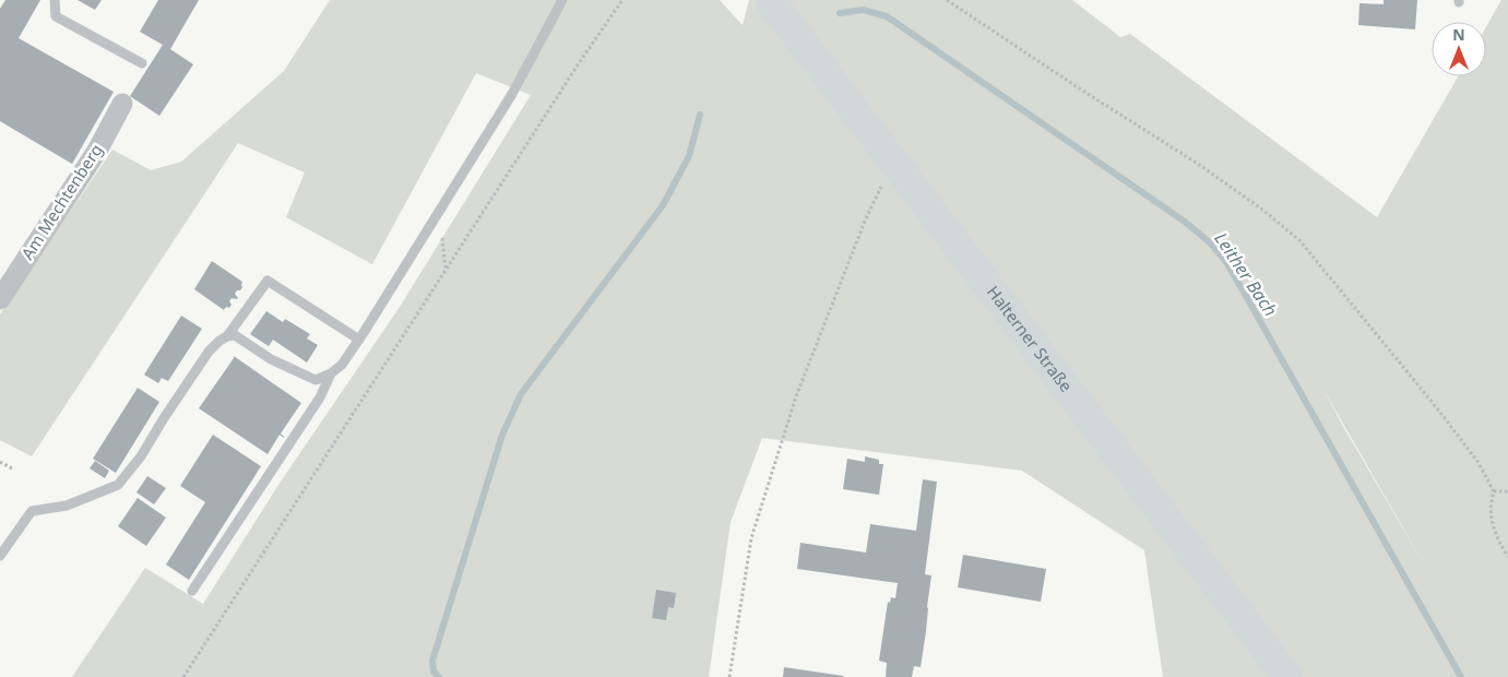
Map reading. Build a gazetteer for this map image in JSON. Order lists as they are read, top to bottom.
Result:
{
  "streets": {
    "main road": ["Halterner Straße"],
    "street": ["Am Mechtenberg"]
  },
  "water": ["Leither Bach"],
  "north": "top"
}
